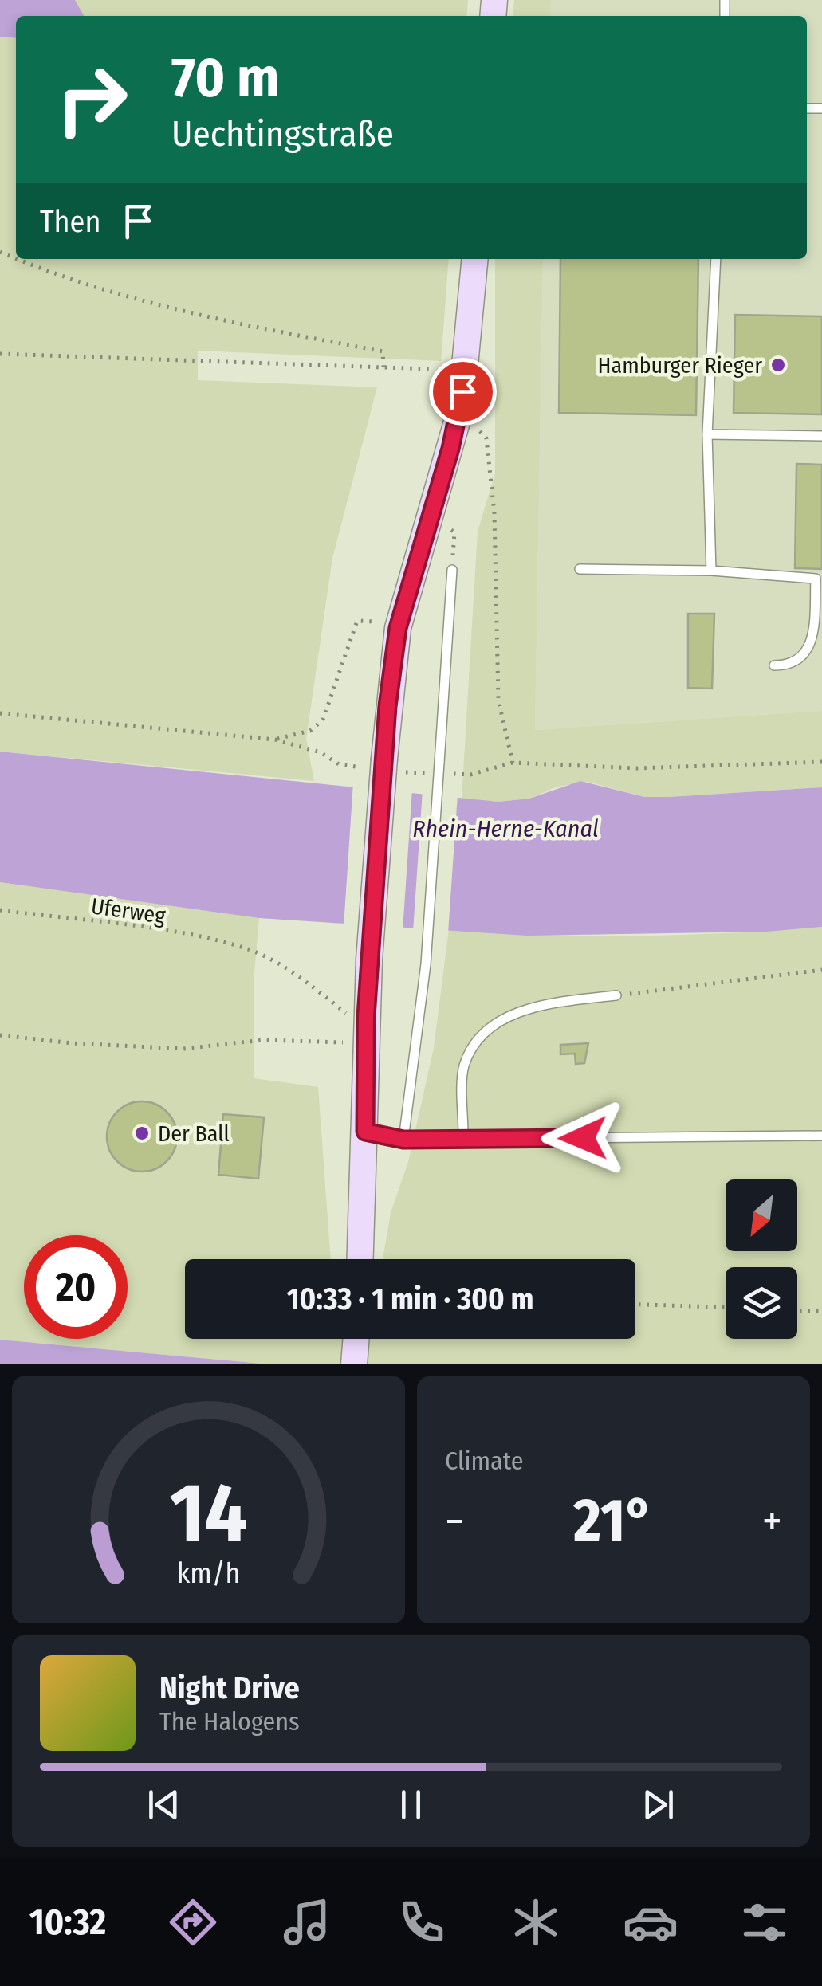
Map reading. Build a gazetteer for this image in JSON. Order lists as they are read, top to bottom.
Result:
{
  "streets": {
    "path": ["Uferweg"]
  },
  "water": ["Rhein-Herne-Kanal"],
  "places": ["Hamburger Rieger", "Der Ball"],
  "north": "bottom left",
  "page": {
    "turn": ["70 m", "Uechtingstraße"],
    "then": "Then",
    "limit": "20",
    "trip": "10:33 · 1 min · 300 m",
    "tile": "Climate",
    "heat": ["−", "21°", "+"],
    "song": ["Night Drive", "The Halogens"],
    "tabs": "10:32",
    "gauge": ["14", "km/h"]
  }
}
